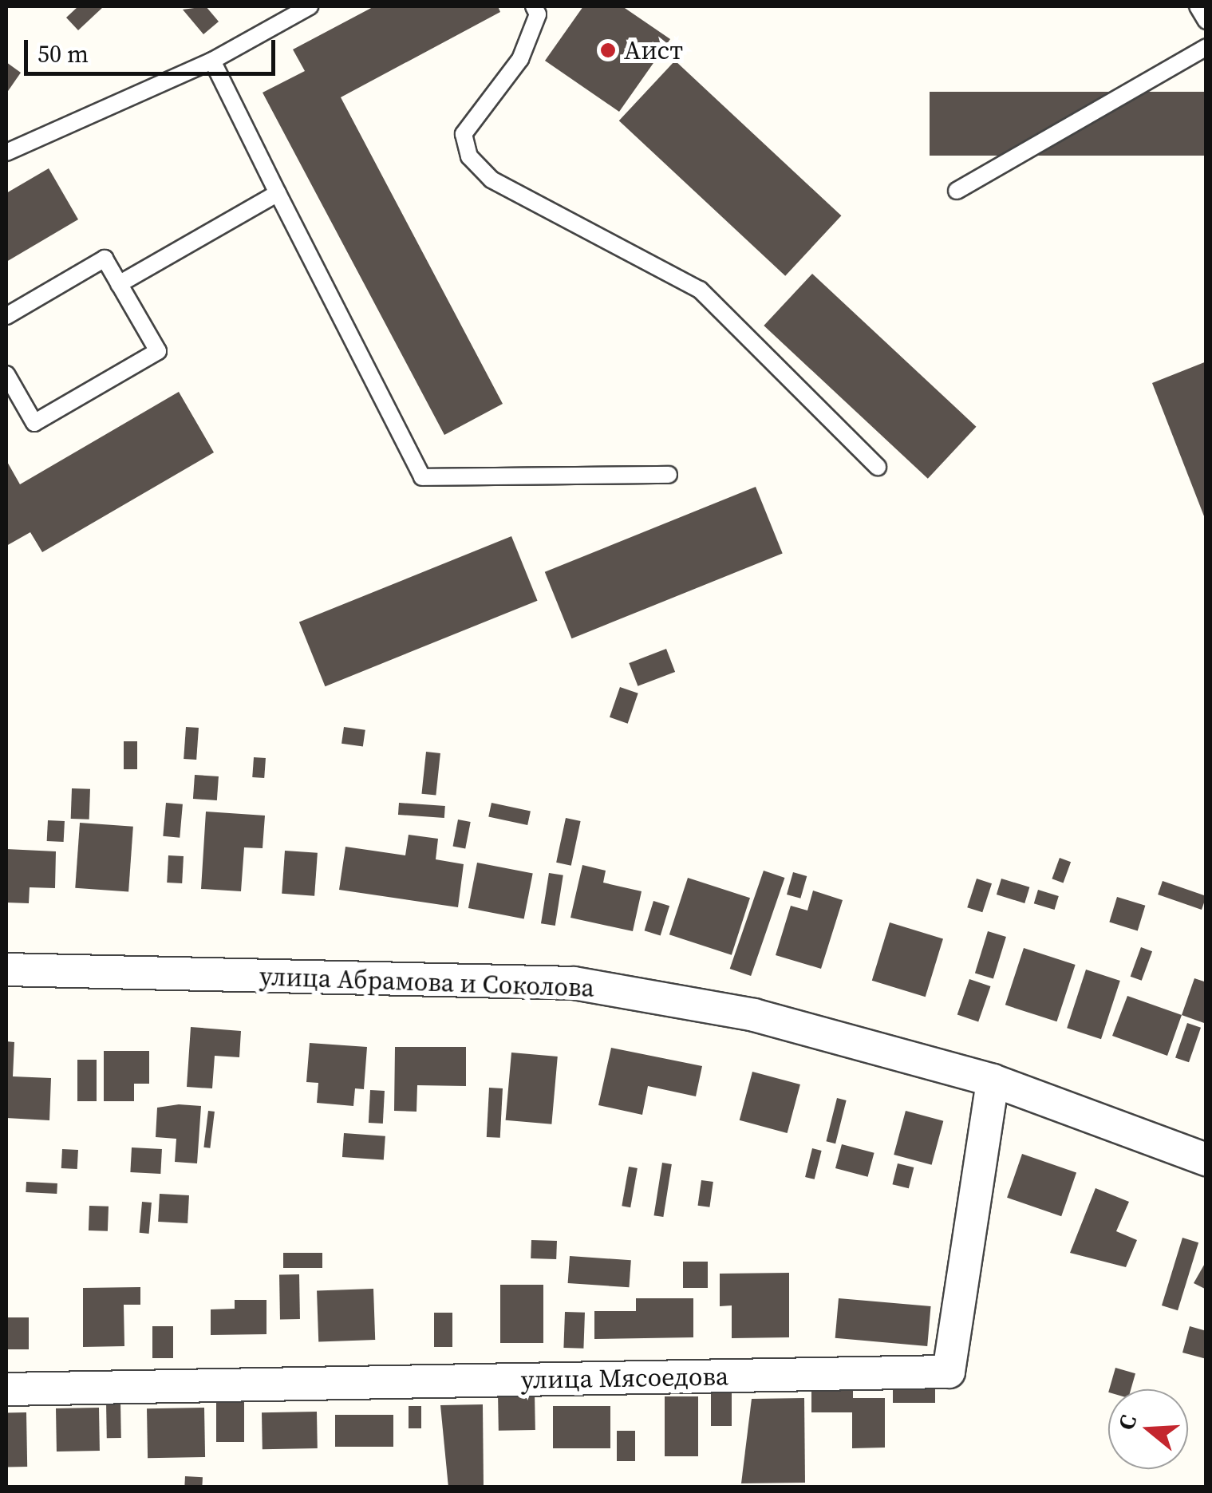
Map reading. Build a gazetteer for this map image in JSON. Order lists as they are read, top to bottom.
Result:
{
  "streets": {
    "street": ["улица Абрамова и Соколова", "улица Мясоедова"]
  },
  "crossings": [
    ["улица Абрамова и Соколова", "улица Мясоедова"]
  ],
  "places": ["Аист"],
  "scale_bar": "50 m",
  "north": "left"
}
